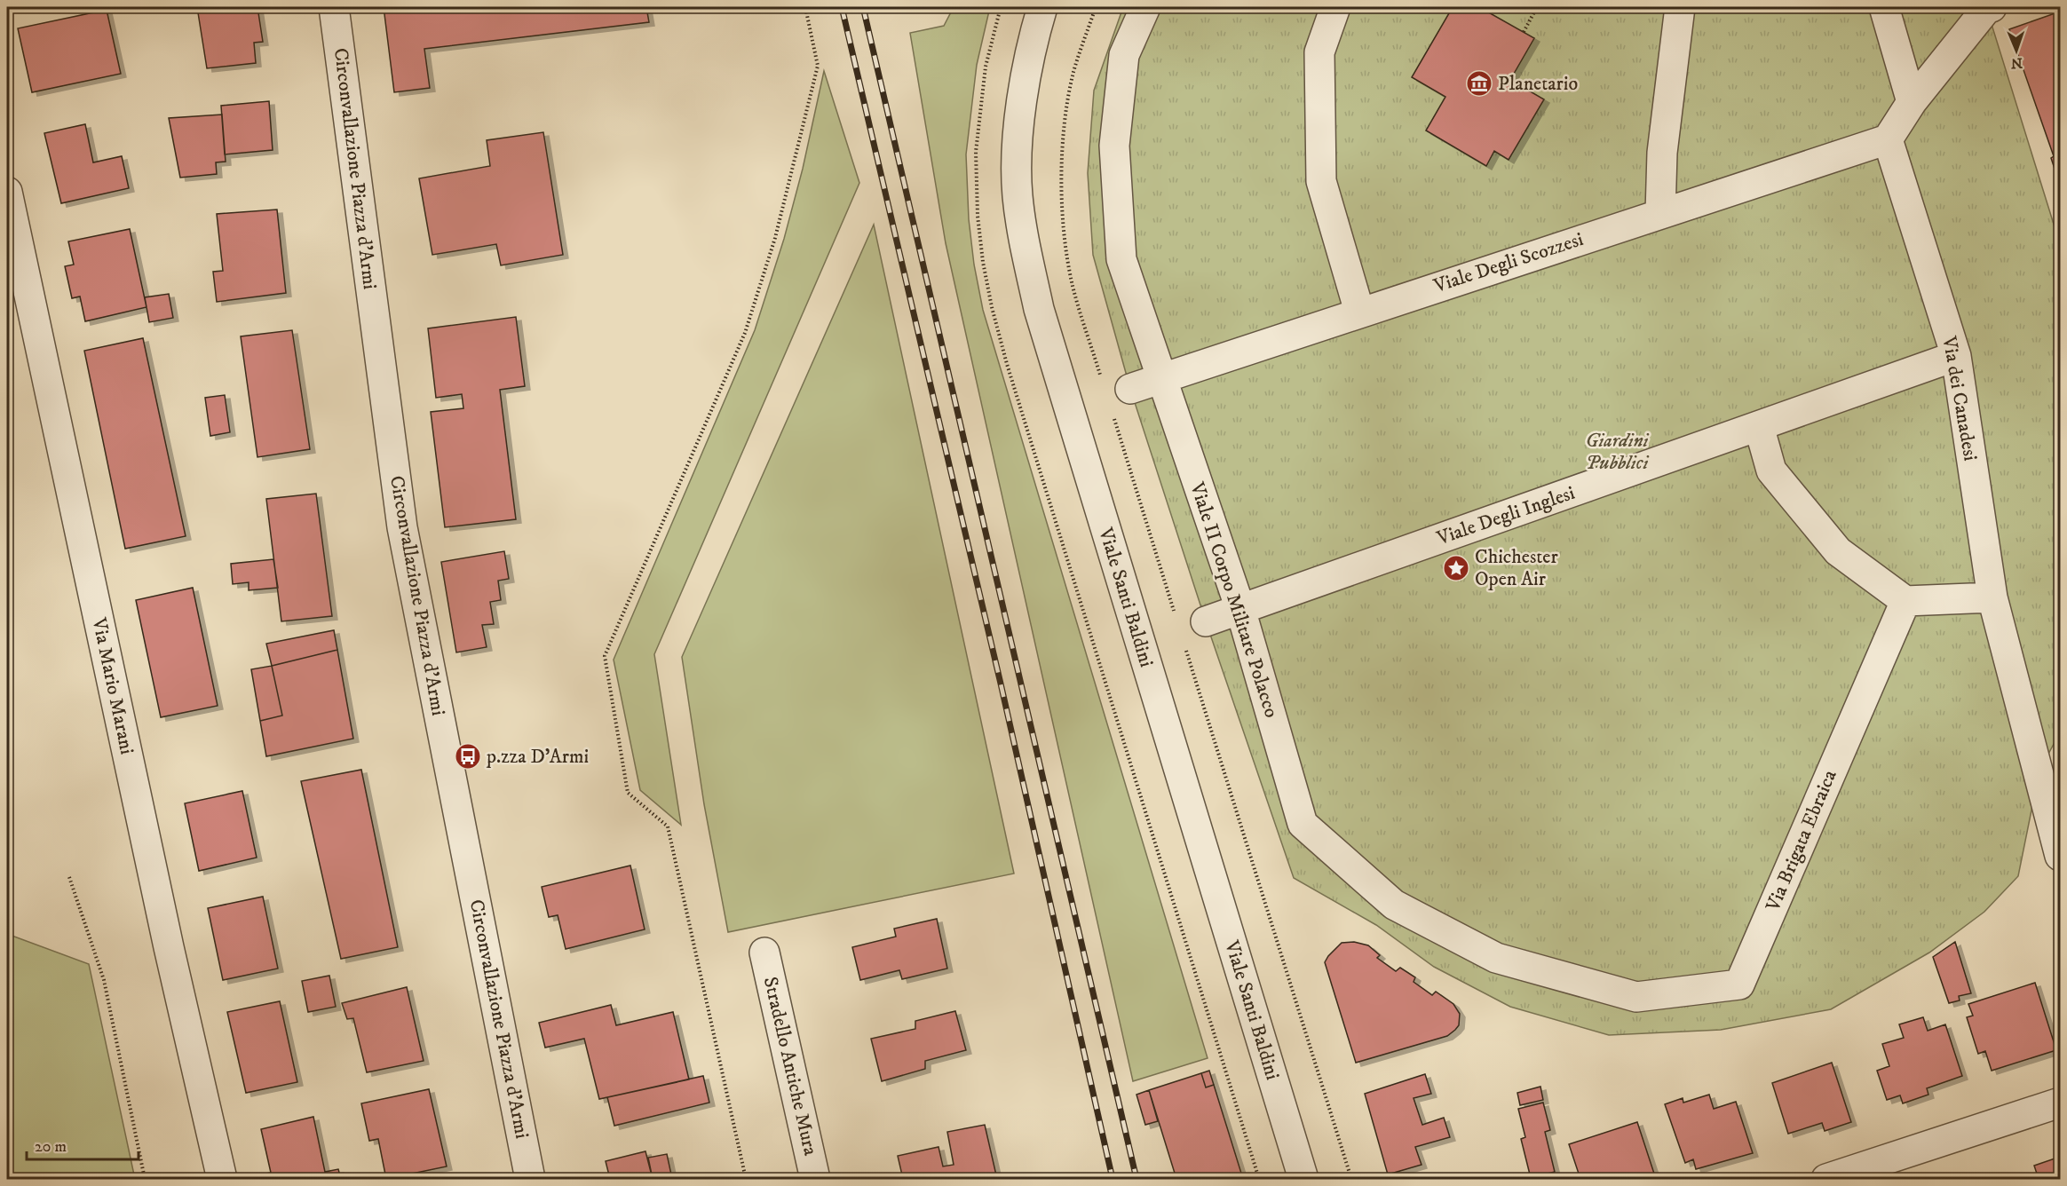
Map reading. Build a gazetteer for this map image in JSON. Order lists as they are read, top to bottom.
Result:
{
  "streets": {
    "street": [
      "Circonvallazione Piazza d'Armi",
      "Viale Degli Scozzesi",
      "Via dei Canadesi",
      "Viale Degli Inglesi",
      "Viale Santi Baldini",
      "Viale II Corpo Militare Polacco",
      "Via Mario Marani",
      "Via Brigata Ebraica",
      "Stradello Antiche Mura"
    ]
  },
  "crossings": [
    ["Viale Degli Scozzesi", "Via dei Canadesi"],
    ["Viale Degli Scozzesi", "Viale II Corpo Militare Polacco"],
    ["Via dei Canadesi", "Viale Degli Inglesi"],
    ["Viale Degli Inglesi", "Viale II Corpo Militare Polacco"],
    ["Viale II Corpo Militare Polacco", "Via Brigata Ebraica"]
  ],
  "parks": ["Giardini Pubblici"],
  "places": {
    "museum": ["Planetario"],
    "place": ["Chichester Open Air"],
    "bus stop": ["p.zza D'Armi"]
  },
  "scale_bar": "20 m",
  "north": "bottom"
}
